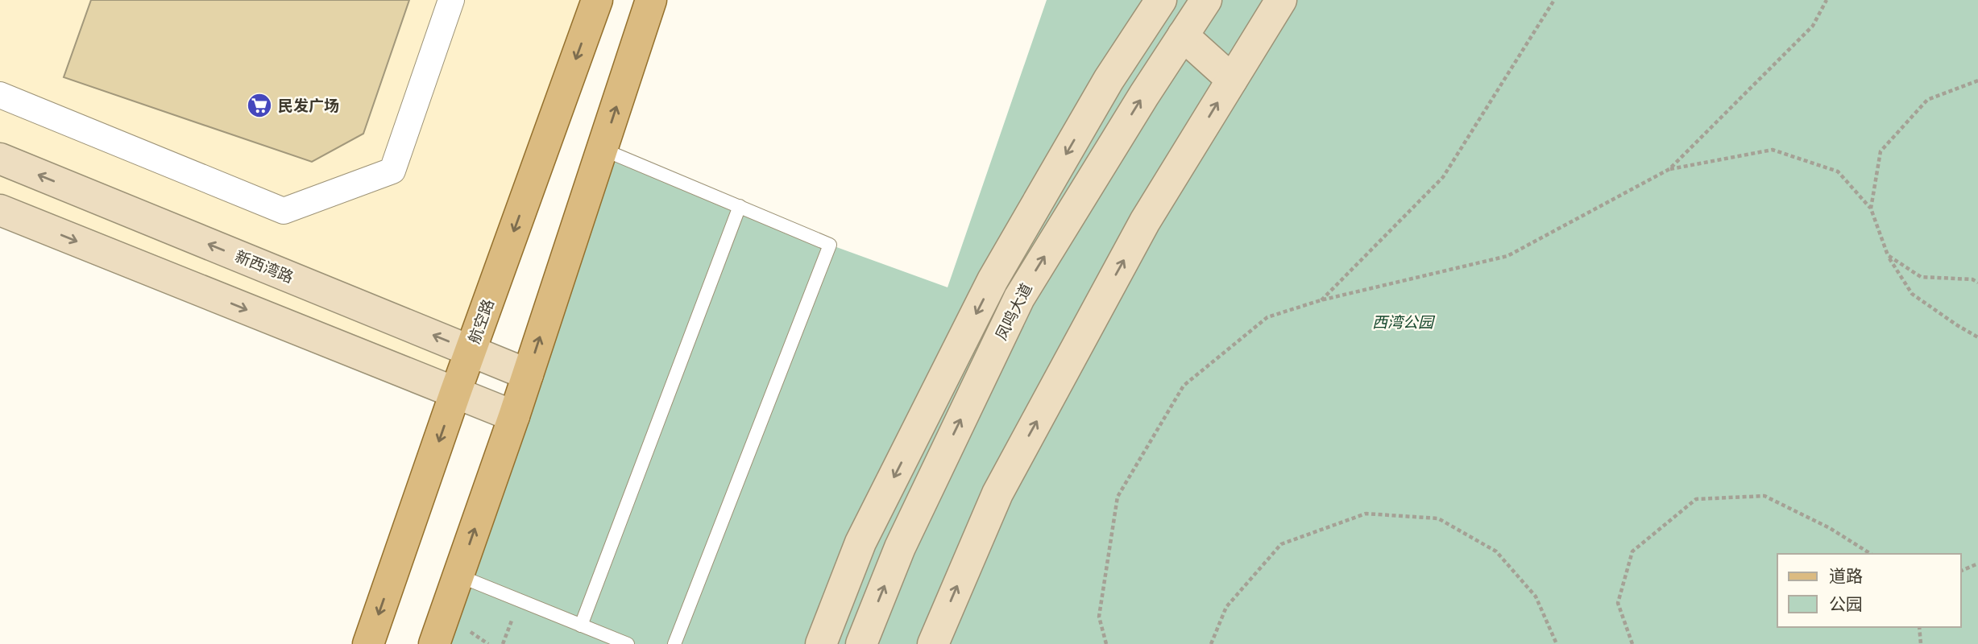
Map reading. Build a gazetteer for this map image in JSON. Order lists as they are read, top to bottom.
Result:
{
  "streets": {
    "main road": ["航空路"],
    "street": ["新西湾路", "凤鸣大道"]
  },
  "crossings": [
    ["新西湾路", "航空路"]
  ],
  "parks": ["西湾公园"],
  "places": {
    "supermarket": ["民发广场"]
  },
  "legend": ["道路", "公园"]
}
